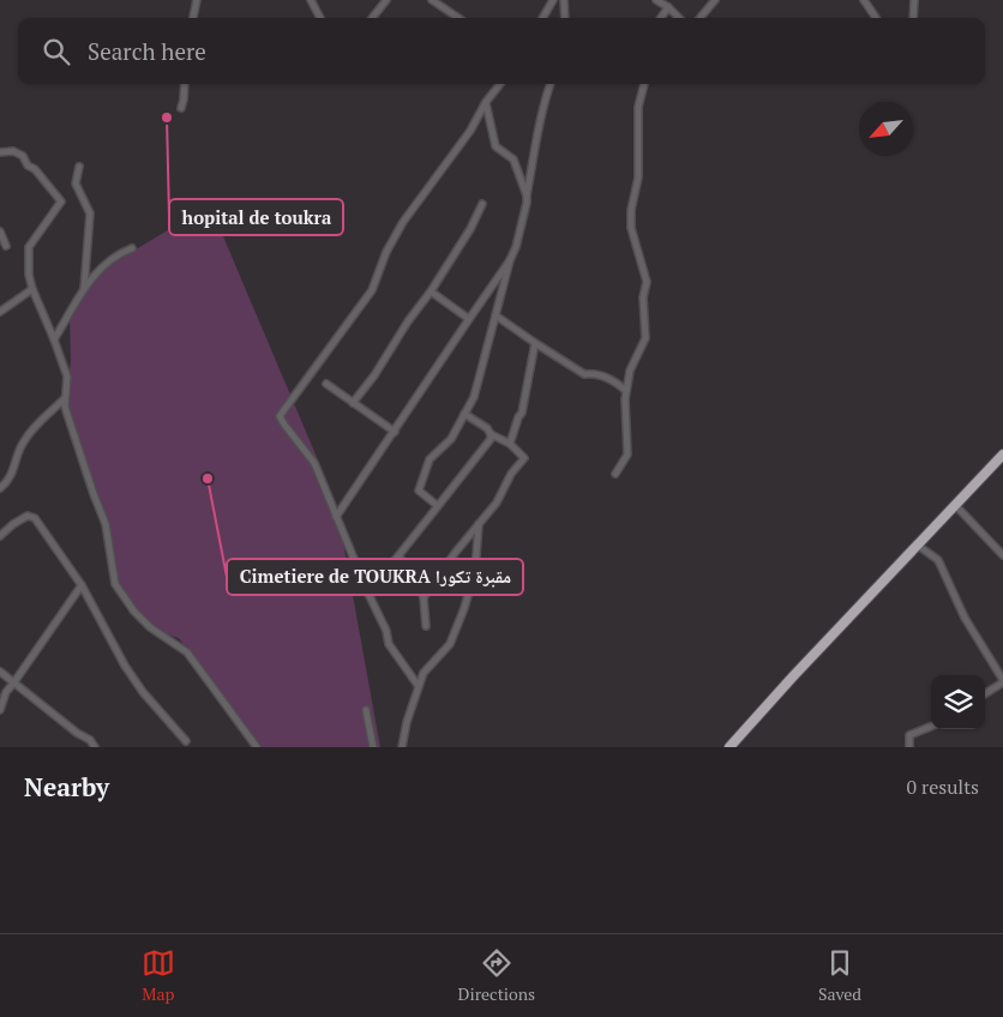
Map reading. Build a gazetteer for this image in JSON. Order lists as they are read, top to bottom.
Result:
{
  "places": ["hopital de toukra", "Cimetiere de TOUKRA مقبرة تكورا"],
  "north": "bottom left",
  "page": {
    "search": "Search here",
    "heading": ["Nearby", "0 results"],
    "nav": ["Map", "Directions", "Saved"]
  }
}
